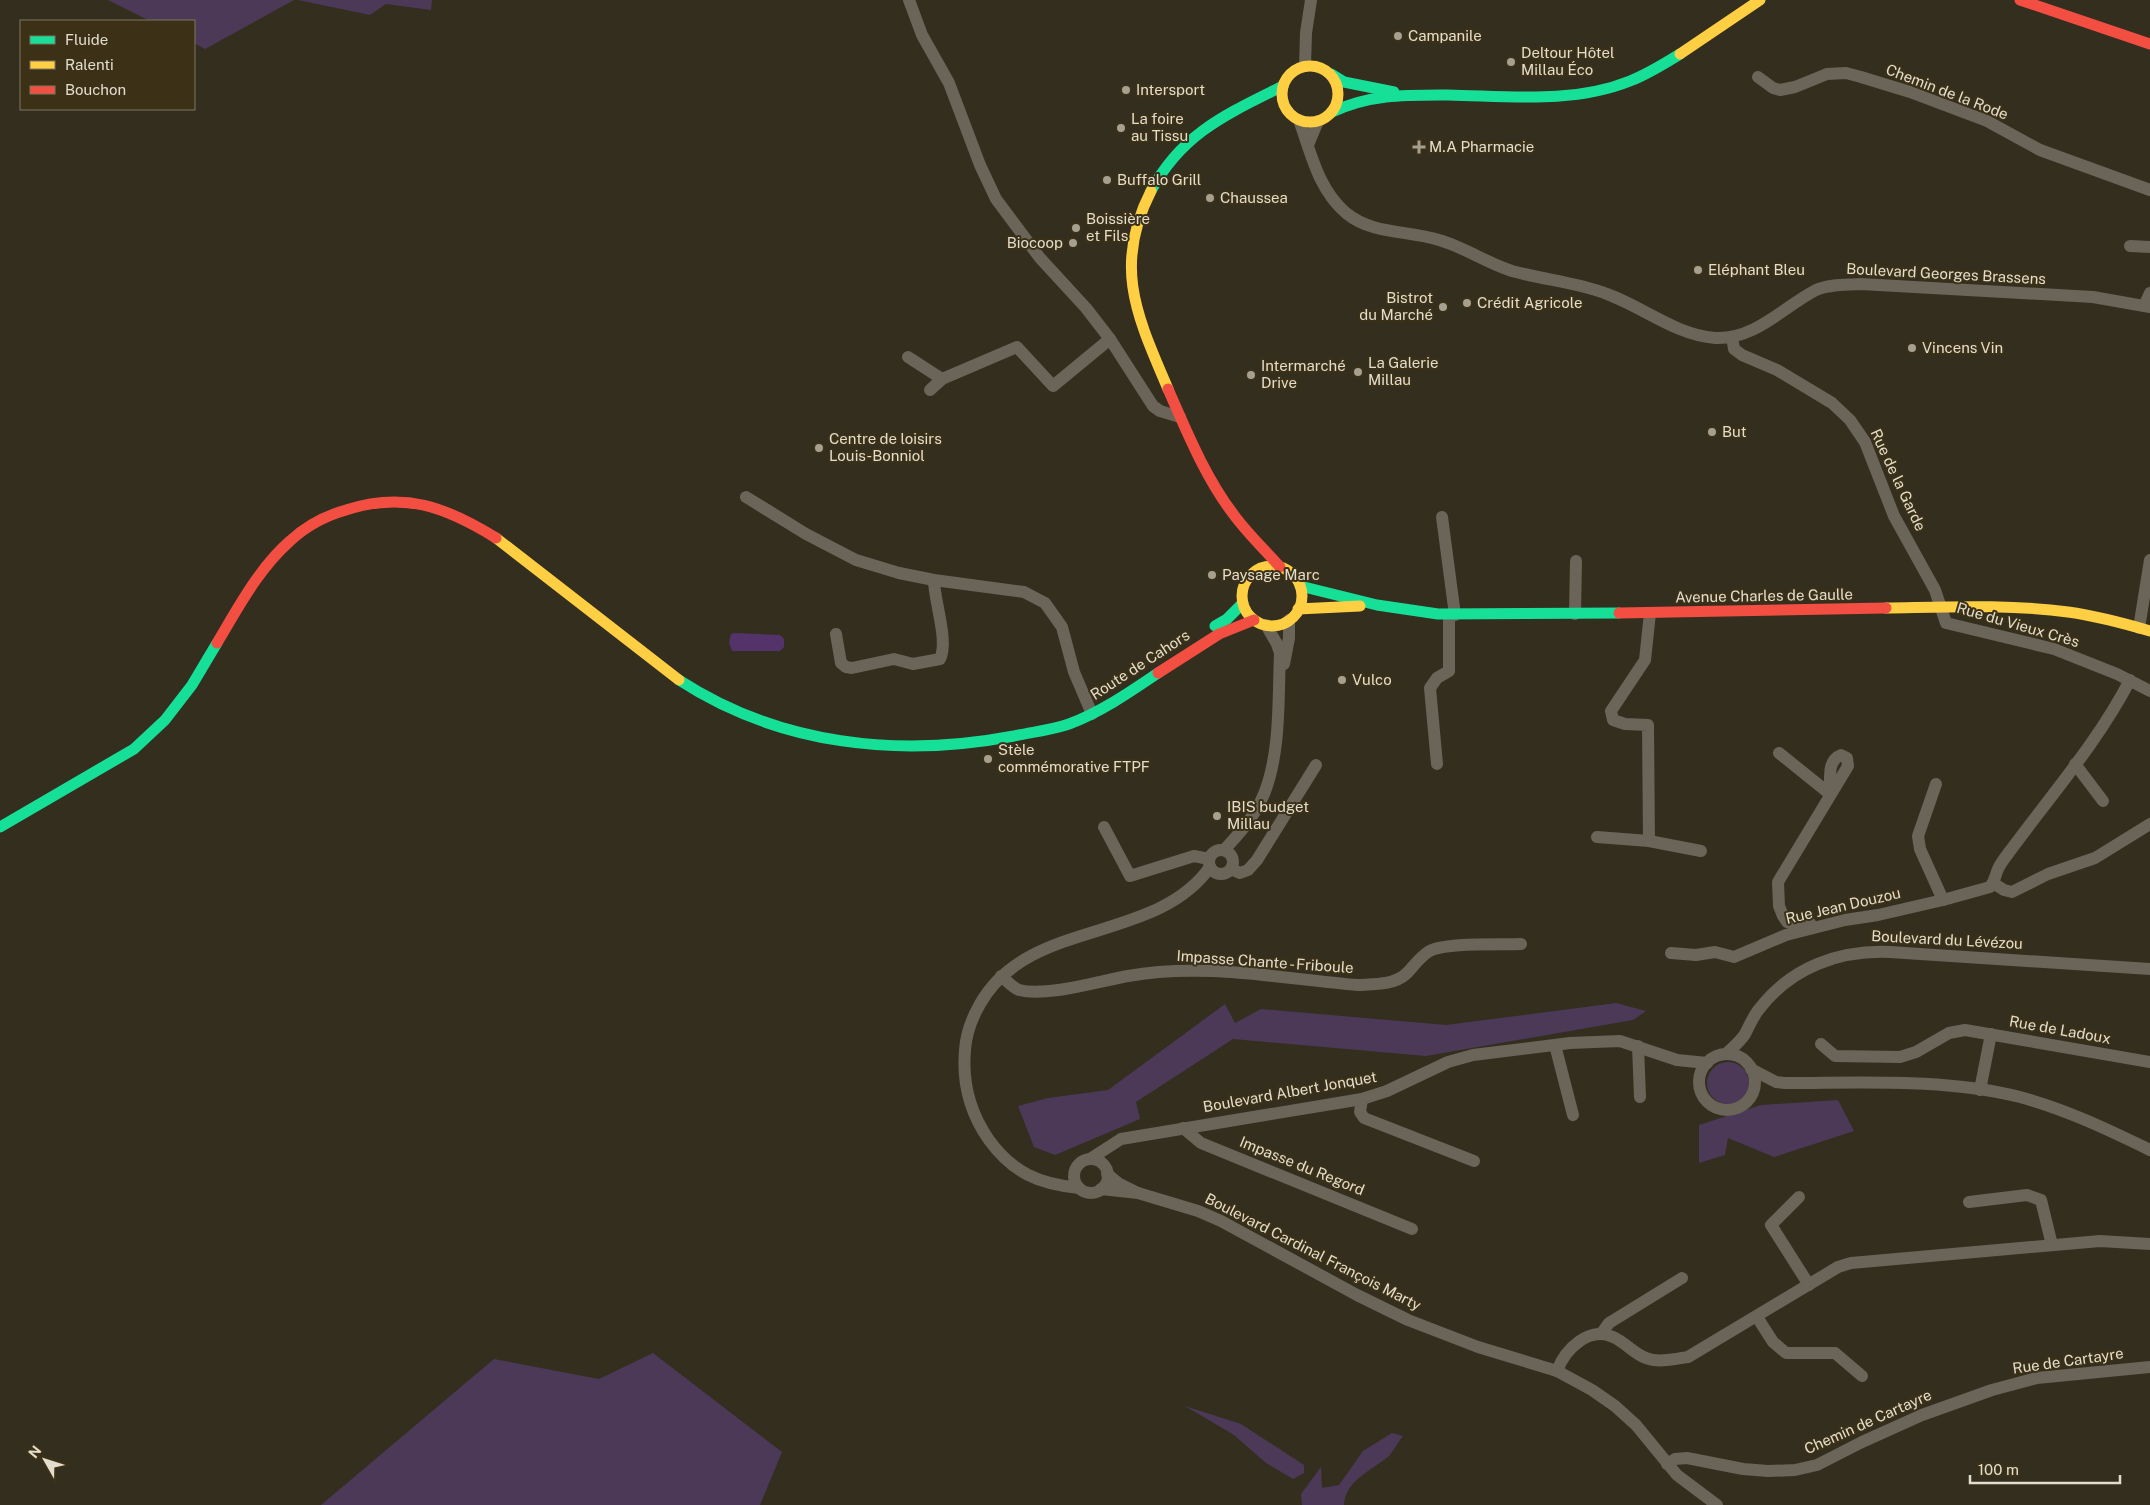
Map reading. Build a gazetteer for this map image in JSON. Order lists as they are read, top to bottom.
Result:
{
  "streets": {
    "main road": ["Avenue Charles de Gaulle", "Route de Cahors"],
    "street": [
      "Chemin de la Rode",
      "Boulevard Georges Brassens",
      "Rue de la Garde",
      "Rue du Vieux Crès",
      "Rue Jean Douzou",
      "Boulevard du Lévézou",
      "Impasse Chante - Friboule",
      "Rue de Ladoux",
      "Boulevard Albert Jonquet",
      "Impasse du Regord",
      "Boulevard Cardinal François Marty",
      "Rue de Cartayre",
      "Chemin de Cartayre"
    ]
  },
  "crossings": [
    ["Boulevard Georges Brassens", "Rue de la Garde"],
    ["Rue de la Garde", "Avenue Charles de Gaulle"],
    ["Rue de la Garde", "Rue du Vieux Crès"],
    ["Avenue Charles de Gaulle", "Rue du Vieux Crès"],
    ["Boulevard du Lévézou", "Boulevard Albert Jonquet"],
    ["Boulevard Albert Jonquet", "Impasse du Regord"],
    ["Boulevard Albert Jonquet", "Boulevard Cardinal François Marty"],
    ["Boulevard Cardinal François Marty", "Chemin de Cartayre"],
    ["Rue de Cartayre", "Chemin de Cartayre"]
  ],
  "places": {
    "other": [
      "Campanile",
      "Deltour Hôtel Millau Éco",
      "Intersport",
      "La foire au Tissu",
      "Buffalo Grill",
      "Chaussea",
      "Boissière et Fils",
      "Biocoop",
      "Eléphant Bleu",
      "Crédit Agricole",
      "Bistrot du Marché",
      "Vincens Vin",
      "La Galerie Millau",
      "Intermarché Drive",
      "But",
      "Centre de loisirs Louis-Bonniol",
      "Paysage Marc",
      "Vulco",
      "Stèle commémorative FTPF",
      "IBIS budget Millau"
    ],
    "health": ["M.A Pharmacie"]
  },
  "legend": ["Fluide", "Ralenti", "Bouchon"],
  "scale_bar": "100 m",
  "north": "top left"
}
